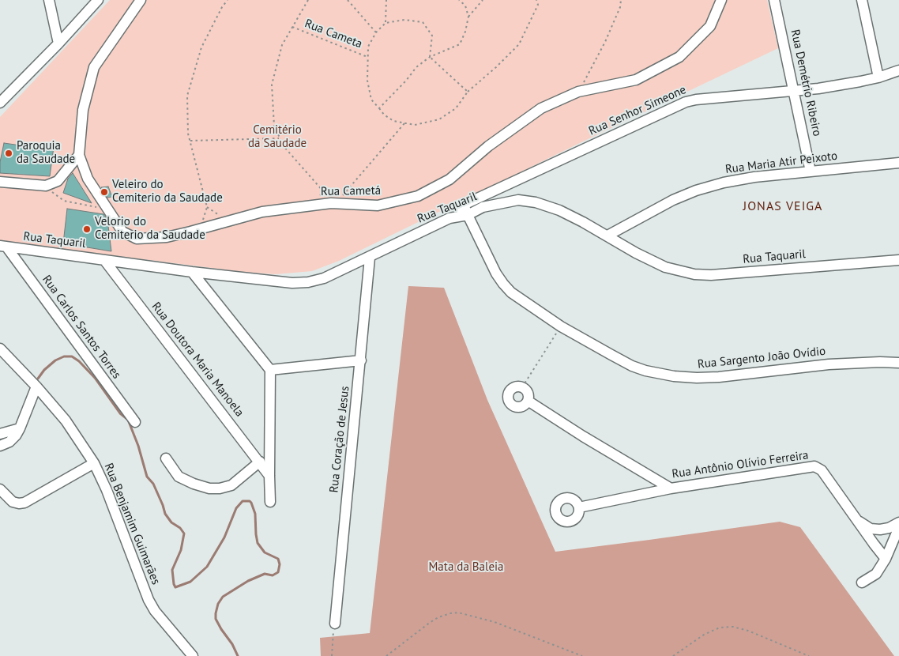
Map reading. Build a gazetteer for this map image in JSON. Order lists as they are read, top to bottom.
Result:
{
  "streets": {
    "street": [
      "Rua Demétrio Ribeiro",
      "Rua Senhor Simeone",
      "Rua Maria Atir Peixoto",
      "Rua Cametá",
      "Rua Taquaril",
      "Rua Carlos Santos Torres",
      "Rua Sargento João Ovídio",
      "Rua Doutora Maria Manoela",
      "Rua Coração de Jesus",
      "Rua Antônio Olívio Ferreira",
      "Rua Benjamim Guimarães"
    ],
    "path": ["Rua Cameta"]
  },
  "crossings": [
    ["Rua Cameta", "Rua Cametá"],
    ["Rua Demétrio Ribeiro", "Rua Senhor Simeone"],
    ["Rua Demétrio Ribeiro", "Rua Maria Atir Peixoto"],
    ["Rua Senhor Simeone", "Rua Taquaril"],
    ["Rua Senhor Simeone", "Rua Sargento João Ovídio"],
    ["Rua Maria Atir Peixoto", "Rua Taquaril"],
    ["Rua Taquaril", "Rua Carlos Santos Torres"],
    ["Rua Taquaril", "Rua Sargento João Ovídio"],
    ["Rua Taquaril", "Rua Doutora Maria Manoela"],
    ["Rua Taquaril", "Rua Coração de Jesus"]
  ],
  "districts": ["JONAS VEIGA"],
  "parks": ["Cemitério da Saudade", "Mata da Baleia"],
  "places": ["Paroquia da Saudade", "Veleiro do Cemiterio da Saudade", "Velorio do Cemiterio da Saudade"]
}
